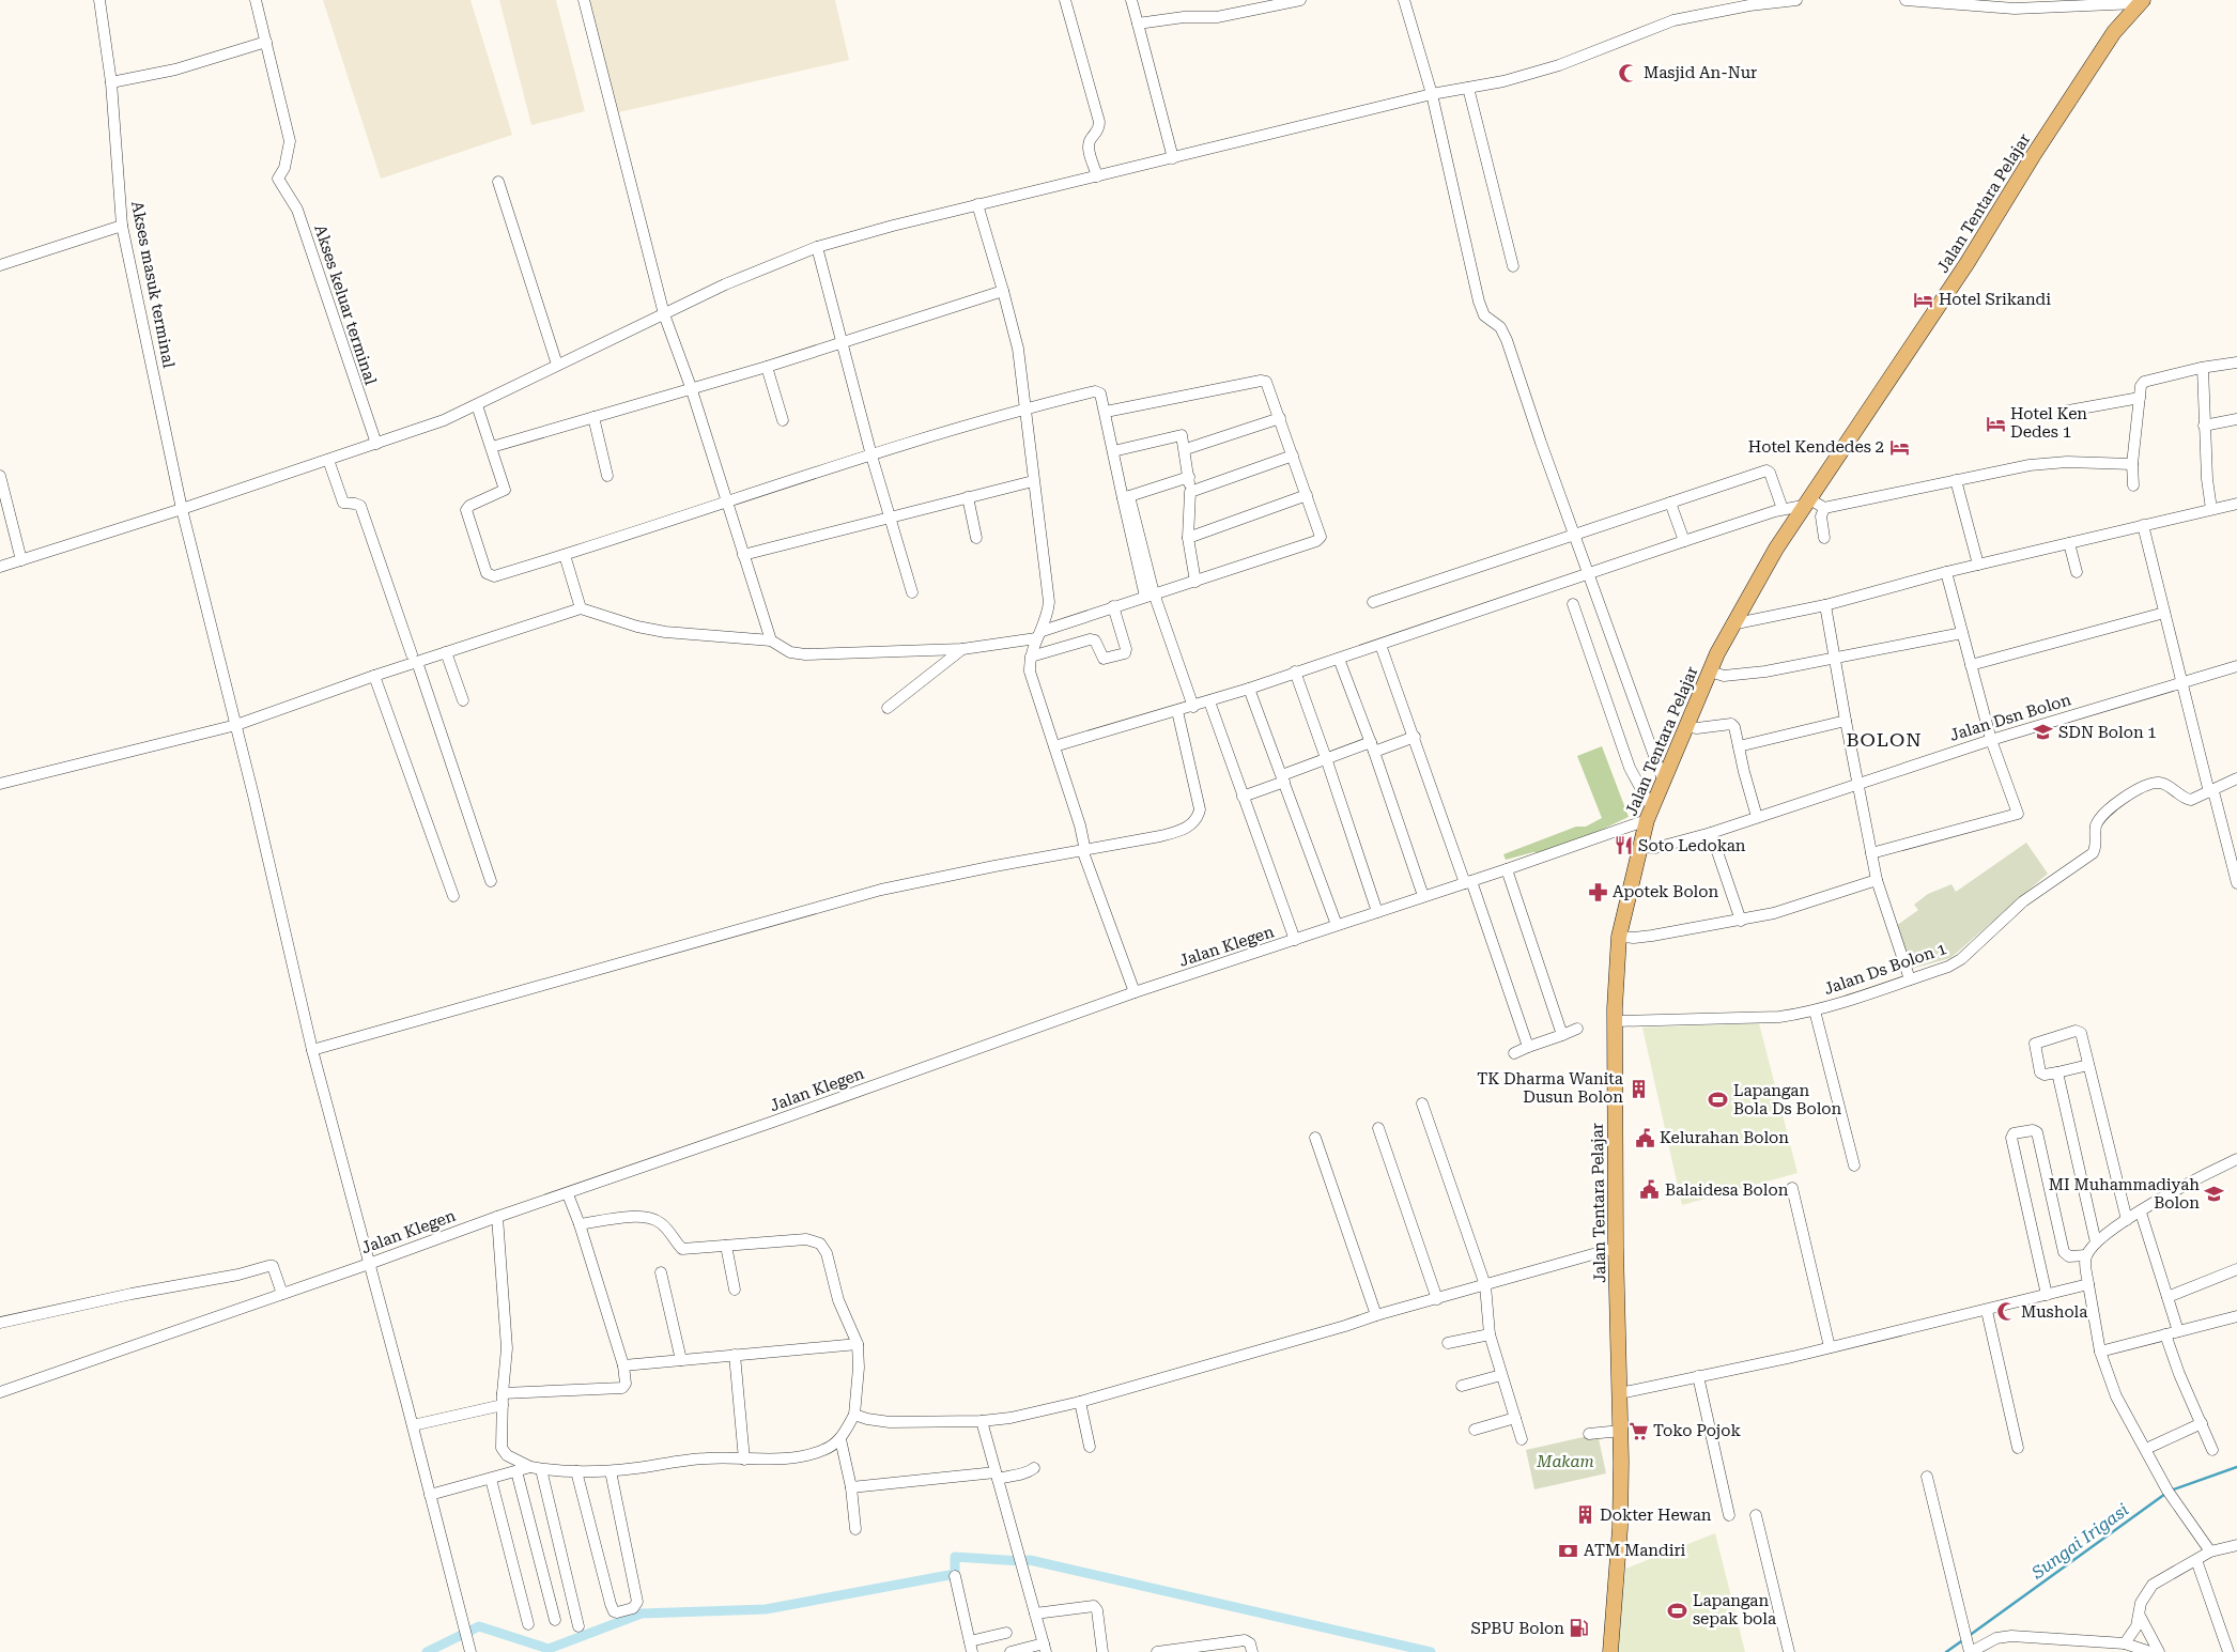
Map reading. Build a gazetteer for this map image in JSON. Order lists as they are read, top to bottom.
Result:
{
  "streets": {
    "main road": ["Jalan Tentara Pelajar"],
    "street": [
      "Akses masuk terminal",
      "Akses keluar terminal",
      "Jalan Dsn Bolon",
      "Jalan Klegen",
      "Jalan Ds Bolon 1"
    ]
  },
  "crossings": [
    ["Jalan Tentara Pelajar", "Jalan Dsn Bolon"],
    ["Jalan Tentara Pelajar", "Jalan Klegen"],
    ["Jalan Tentara Pelajar", "Jalan Ds Bolon 1"],
    ["Akses masuk terminal", "Jalan Klegen"]
  ],
  "districts": ["BOLON"],
  "water": ["Sungai Irigasi"],
  "parks": ["Makam"],
  "places": {
    "mosque": ["Masjid An-Nur", "Mushola"],
    "hotel": ["Hotel Srikandi", "Hotel Ken Dedes 1", "Hotel Kendedes 2"],
    "school or university": ["SDN Bolon 1", "MI Muhammadiyah Bolon"],
    "restaurant": ["Soto Ledokan"],
    "pharmacy": ["Apotek Bolon"],
    "building": ["TK Dharma Wanita Dusun Bolon", "Dokter Hewan"],
    "sports": ["Lapangan Bola Ds Bolon", "Lapangan sepak bola"],
    "public building": ["Kelurahan Bolon", "Balaidesa Bolon"],
    "supermarket": ["Toko Pojok"],
    "bank": ["ATM Mandiri"],
    "fuel station": ["SPBU Bolon"]
  }
}
